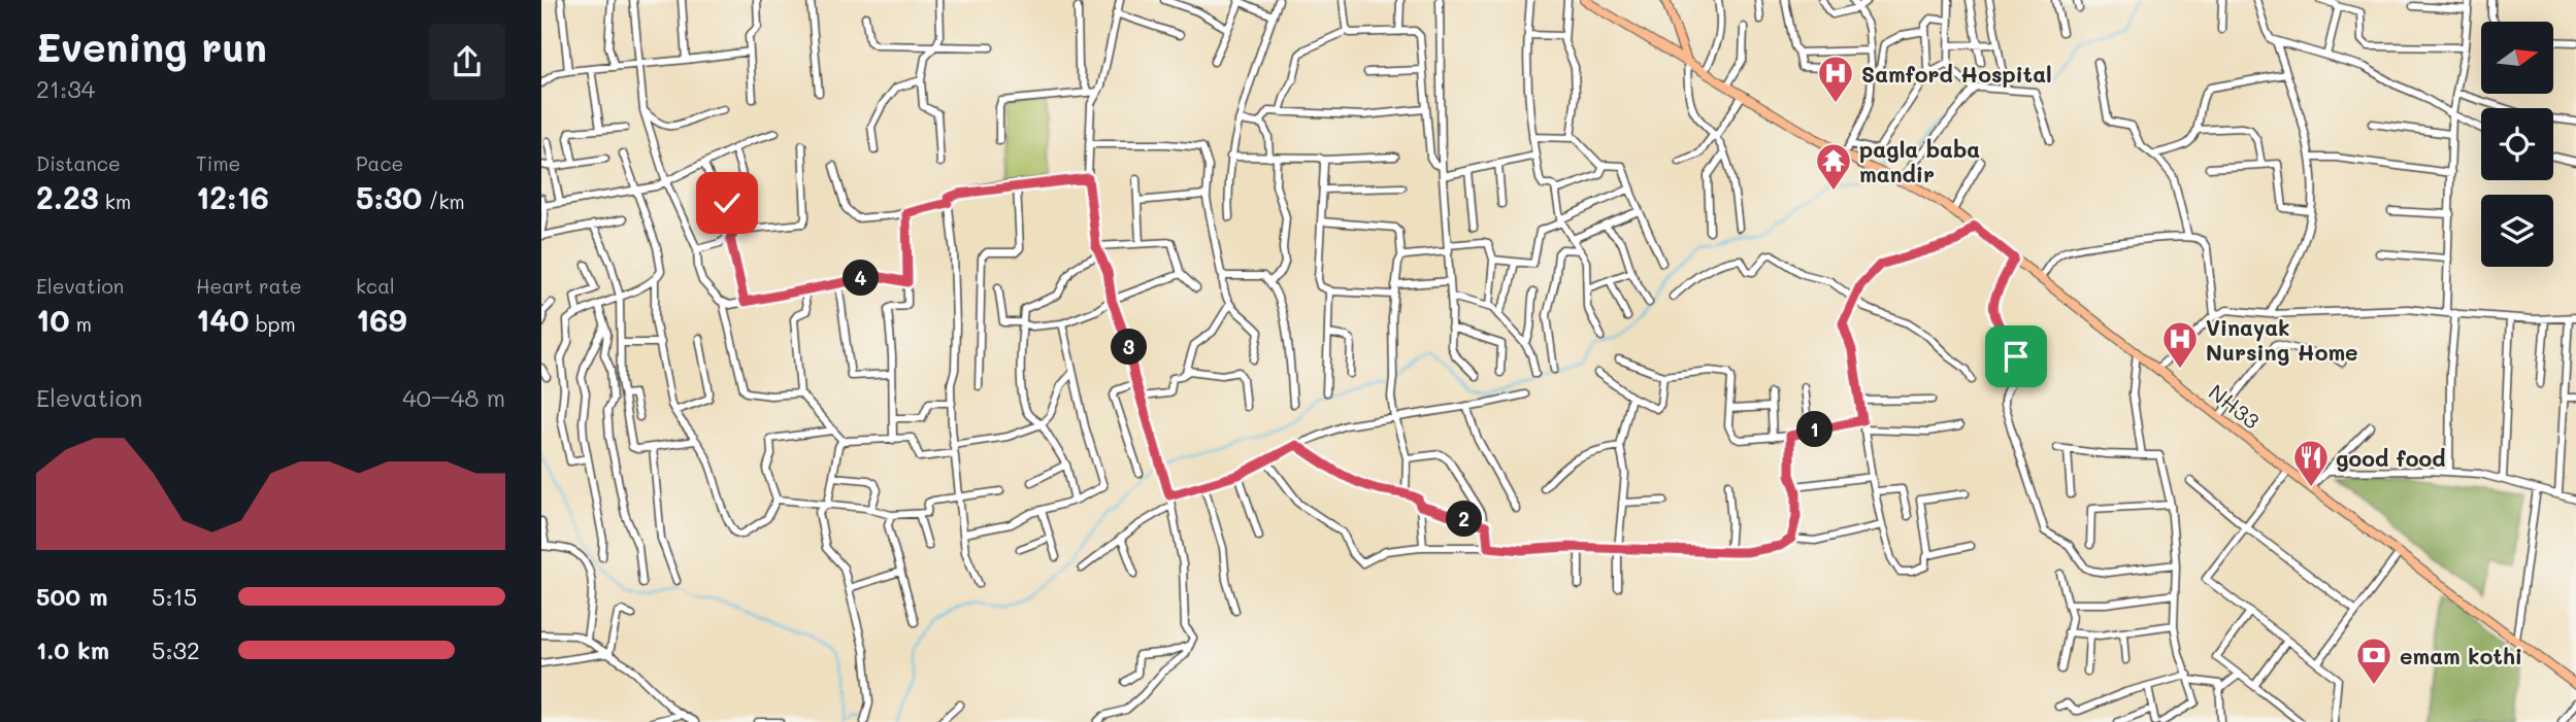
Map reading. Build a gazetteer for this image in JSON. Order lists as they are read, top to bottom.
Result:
{
  "streets": {
    "main road": ["NH33"]
  },
  "places": {
    "hospital": ["Samford Hospital", "Vinayak Nursing Home"],
    "temple": ["pagla baba mandir"],
    "restaurant": ["good food"],
    "bank": ["emam kothi"]
  },
  "north": "right",
  "page": {
    "heading": ["Evening run", "21:34"],
    "stats": [
      ["Distance", "2.23 km"],
      ["Time", "12:16"],
      ["Pace", "5:30 /km"],
      ["Elevation", "10 m"],
      ["Heart rate", "140 bpm"],
      ["kcal", "169"]
    ],
    "pins": [
      "4",
      "3",
      "1",
      "2"
    ],
    "chart": ["Elevation", "40–48 m"],
    "list": [
      {
        "name": "500 m",
        "note": "5:15"
      },
      {
        "name": "1.0 km",
        "note": "5:32"
      }
    ]
  }
}
